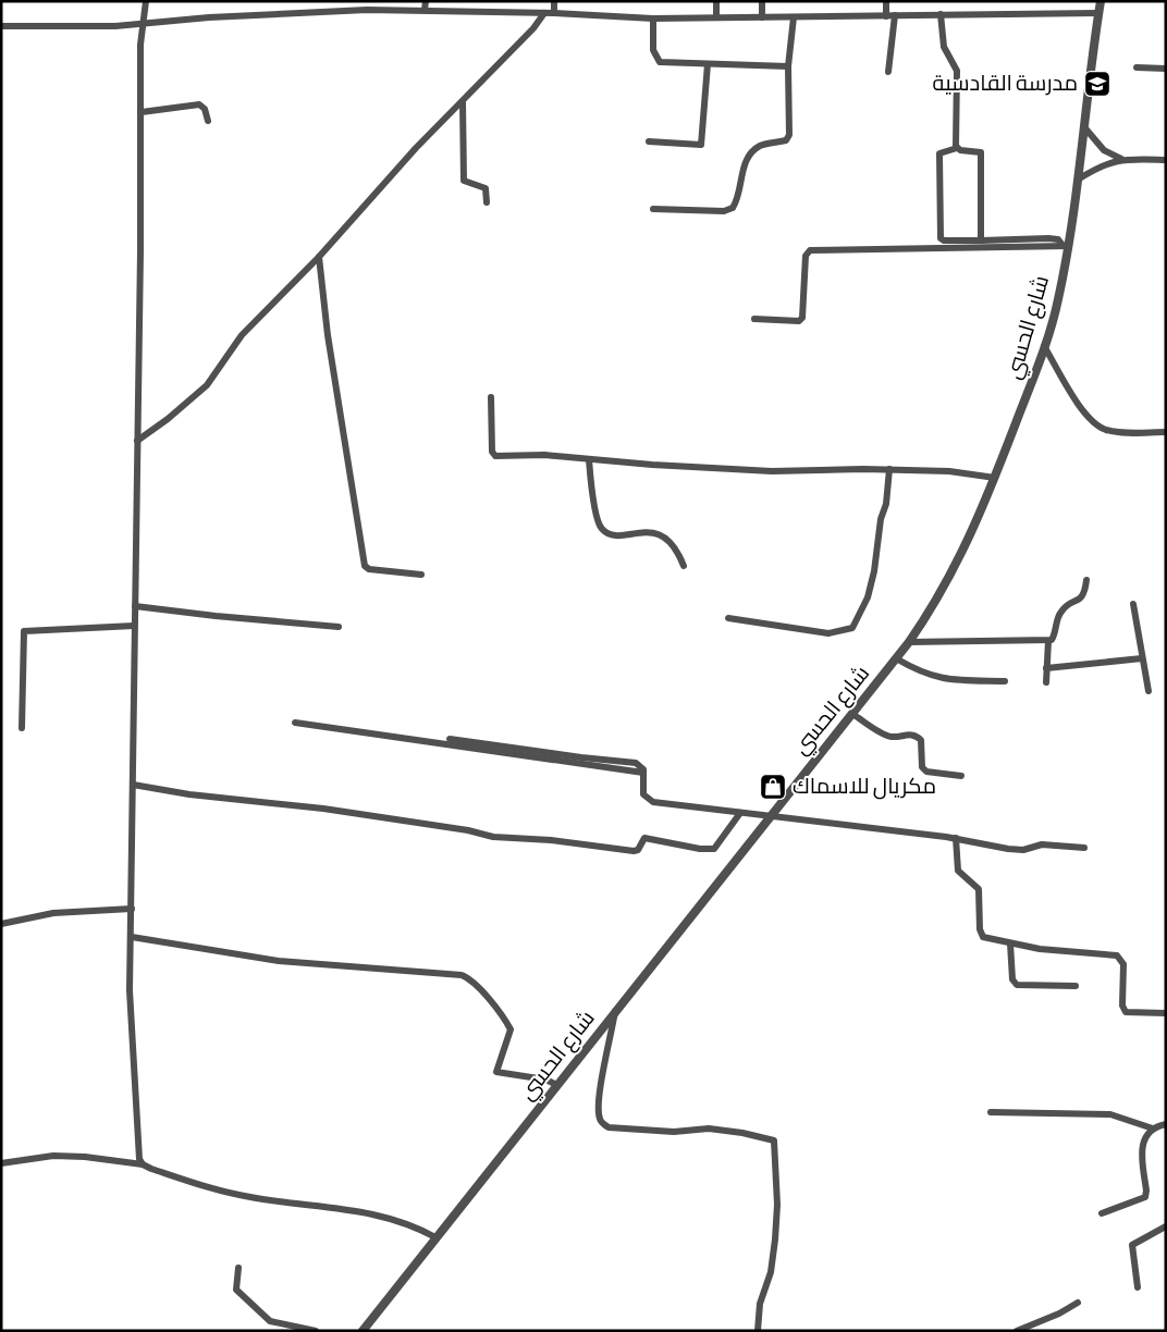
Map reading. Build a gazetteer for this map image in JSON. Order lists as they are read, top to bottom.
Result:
{
  "streets": {
    "street": ["شارع الحسي"]
  },
  "places": {
    "school or university": ["مدرسة القادسية"],
    "shop": ["مكريال للاسماك"]
  }
}
